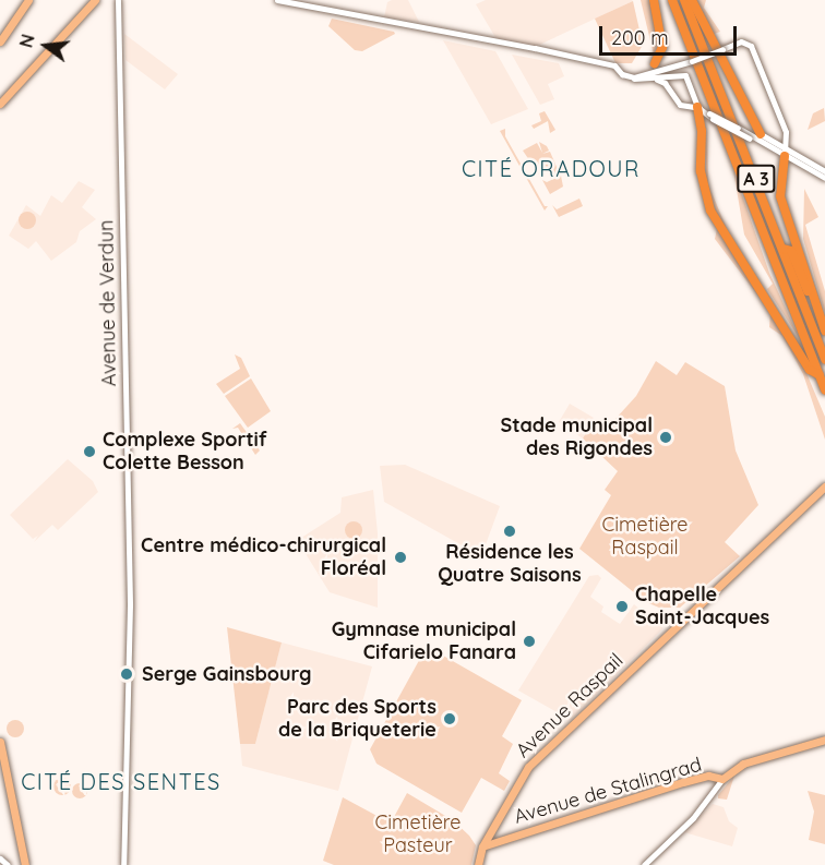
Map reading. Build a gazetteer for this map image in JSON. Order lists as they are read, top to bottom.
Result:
{
  "streets": {
    "highway": ["A 3"],
    "main road": ["Avenue Raspail", "Avenue de Stalingrad"],
    "street": ["Avenue de Verdun"]
  },
  "crossings": [
    ["Avenue Raspail", "Avenue de Stalingrad"]
  ],
  "districts": ["CITÉ ORADOUR", "CITÉ DES SENTES"],
  "parks": ["Cimetière Raspail", "Cimetière Pasteur"],
  "places": [
    "Stade municipal des Rigondes",
    "Complexe Sportif Colette Besson",
    "Résidence les Quatre Saisons",
    "Centre médico-chirurgical Floréal",
    "Chapelle Saint-Jacques",
    "Gymnase municipal Cifarielo Fanara",
    "Serge Gainsbourg",
    "Parc des Sports de la Briqueterie"
  ],
  "scale_bar": "200 m",
  "north": "left"
}
